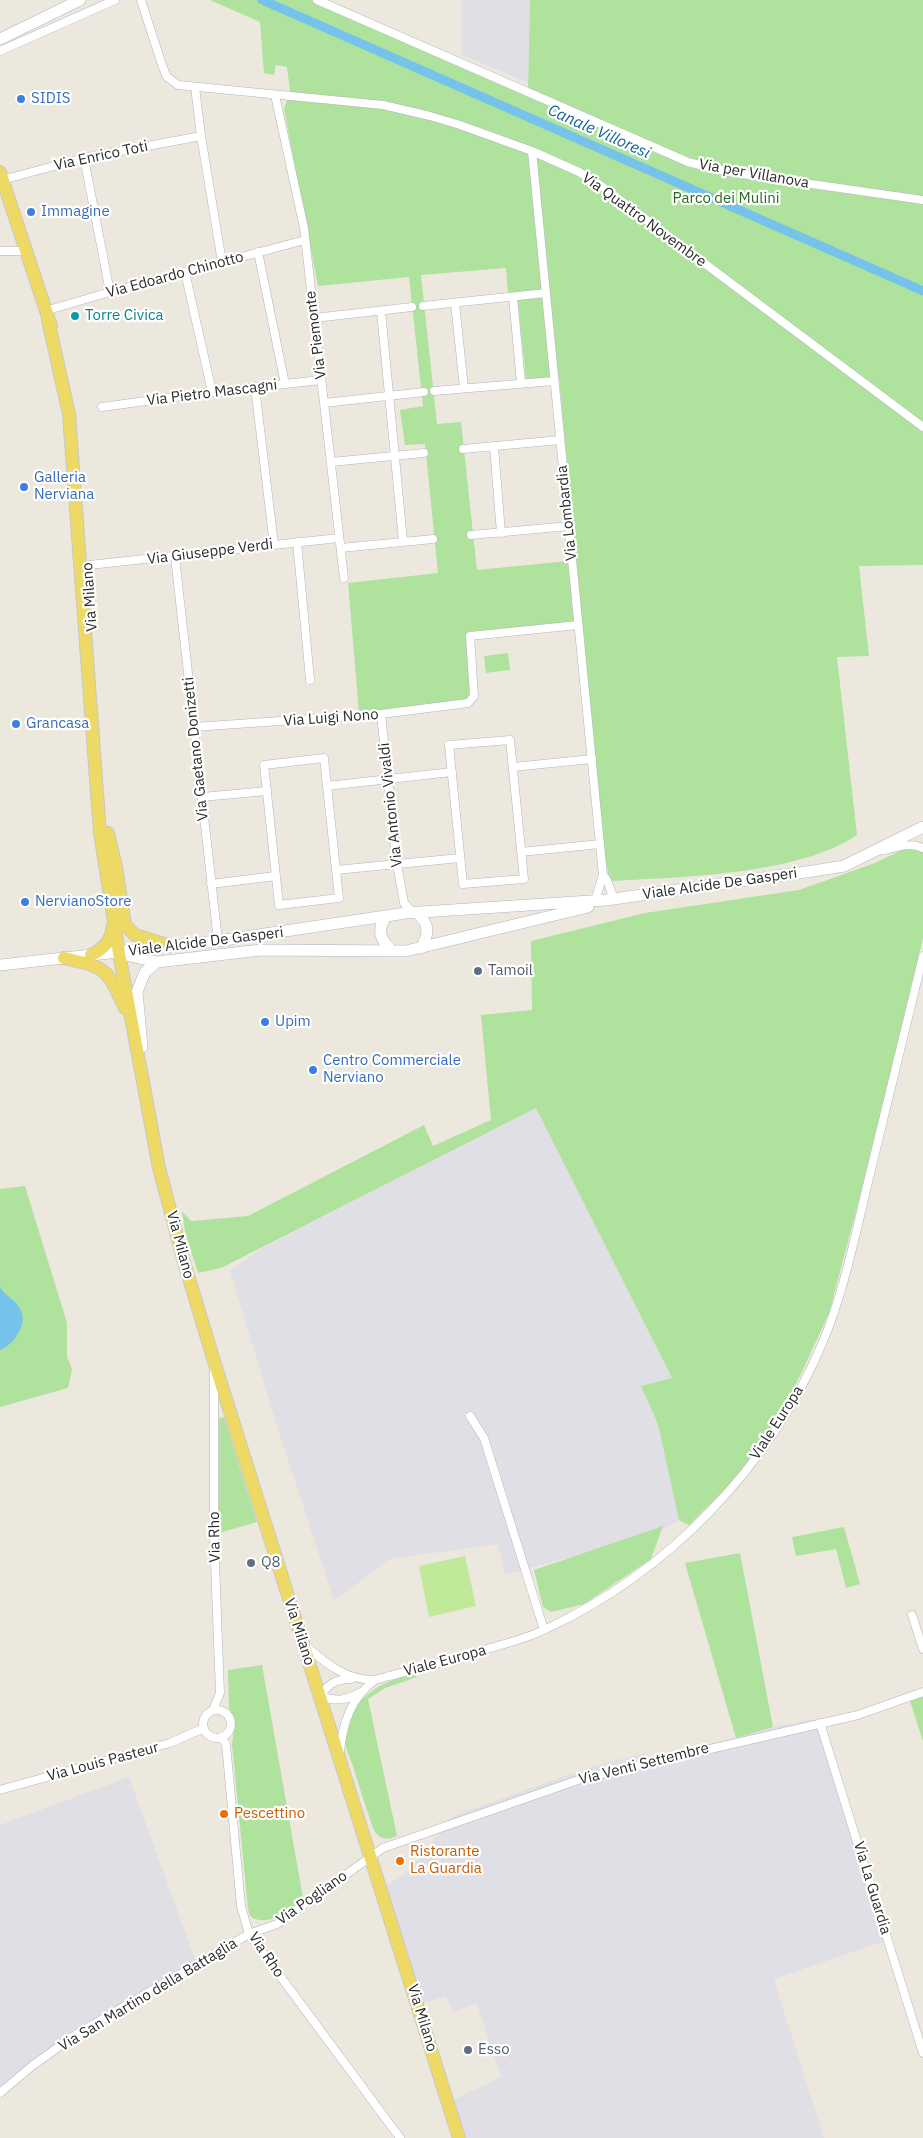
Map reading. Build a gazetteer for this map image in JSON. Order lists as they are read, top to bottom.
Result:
{
  "streets": {
    "main road": ["Via Milano"],
    "street": [
      "Via Enrico Toti",
      "Via per Villanova",
      "Via Quattro Novembre",
      "Via Edoardo Chinotto",
      "Via Piemonte",
      "Via Pietro Mascagni",
      "Via Lombardia",
      "Via Giuseppe Verdi",
      "Via Luigi Nono",
      "Via Gaetano Donizetti",
      "Via Antonio Vivaldi",
      "Viale Alcide De Gasperi",
      "Viale Europa",
      "Via Rho",
      "Via Louis Pasteur",
      "Via Venti Settembre",
      "Via La Guardia",
      "Via Pogliano",
      "Via San Martino della Battaglia"
    ]
  },
  "crossings": [
    ["Via Enrico Toti", "Via Milano"],
    ["Via Quattro Novembre", "Via Piemonte"],
    ["Via Quattro Novembre", "Via Lombardia"],
    ["Via Edoardo Chinotto", "Via Piemonte"],
    ["Via Edoardo Chinotto", "Via Milano"],
    ["Via Piemonte", "Via Pietro Mascagni"],
    ["Via Piemonte", "Via Giuseppe Verdi"],
    ["Via Lombardia", "Via Luigi Nono"],
    ["Via Lombardia", "Viale Alcide De Gasperi"],
    ["Via Giuseppe Verdi", "Via Milano"],
    ["Via Giuseppe Verdi", "Via Gaetano Donizetti"],
    ["Via Milano", "Viale Alcide De Gasperi"],
    ["Via Milano", "Viale Europa"],
    ["Via Milano", "Via Rho"],
    ["Via Milano", "Via Venti Settembre"],
    ["Via Milano", "Via Pogliano"],
    ["Via Luigi Nono", "Via Gaetano Donizetti"],
    ["Via Luigi Nono", "Via Antonio Vivaldi"],
    ["Via Gaetano Donizetti", "Viale Alcide De Gasperi"],
    ["Via Antonio Vivaldi", "Viale Alcide De Gasperi"],
    ["Via Rho", "Via Louis Pasteur"],
    ["Via Rho", "Via Pogliano"],
    ["Via Rho", "Via San Martino della Battaglia"],
    ["Via Venti Settembre", "Via La Guardia"],
    ["Via Venti Settembre", "Via Pogliano"],
    ["Via Pogliano", "Via San Martino della Battaglia"]
  ],
  "water": ["Canale Villoresi"],
  "parks": ["Parco dei Mulini"],
  "places": [
    "SIDIS",
    "Immagine",
    "Torre Civica",
    "Galleria Nerviana",
    "Grancasa",
    "NervianoStore",
    "Tamoil",
    "Upim",
    "Centro Commerciale Nerviano",
    "Q8",
    "Pescettino",
    "Ristorante La Guardia",
    "Esso"
  ]
}
